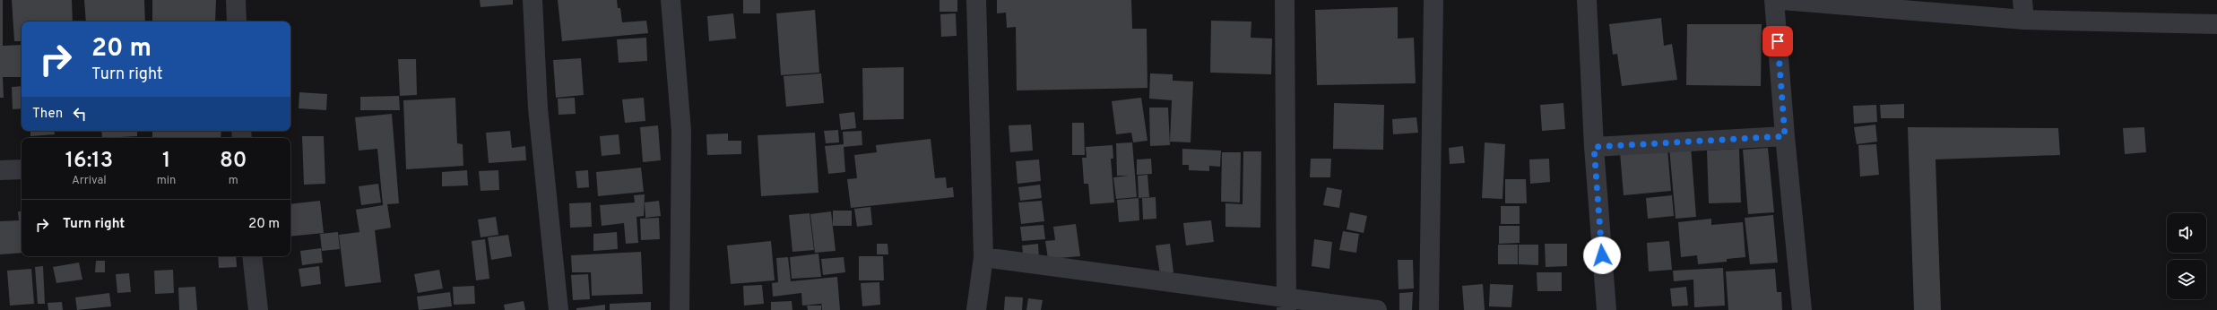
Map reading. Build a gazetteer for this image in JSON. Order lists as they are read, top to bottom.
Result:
{
  "page": {
    "turn": ["20 m", "Turn right"],
    "then": "Then",
    "eta": [
      "16:13",
      "Arrival",
      "1",
      "min",
      "80",
      "m"
    ],
    "list": [
      {
        "name": "Turn right",
        "value": "20 m"
      }
    ]
  }
}
